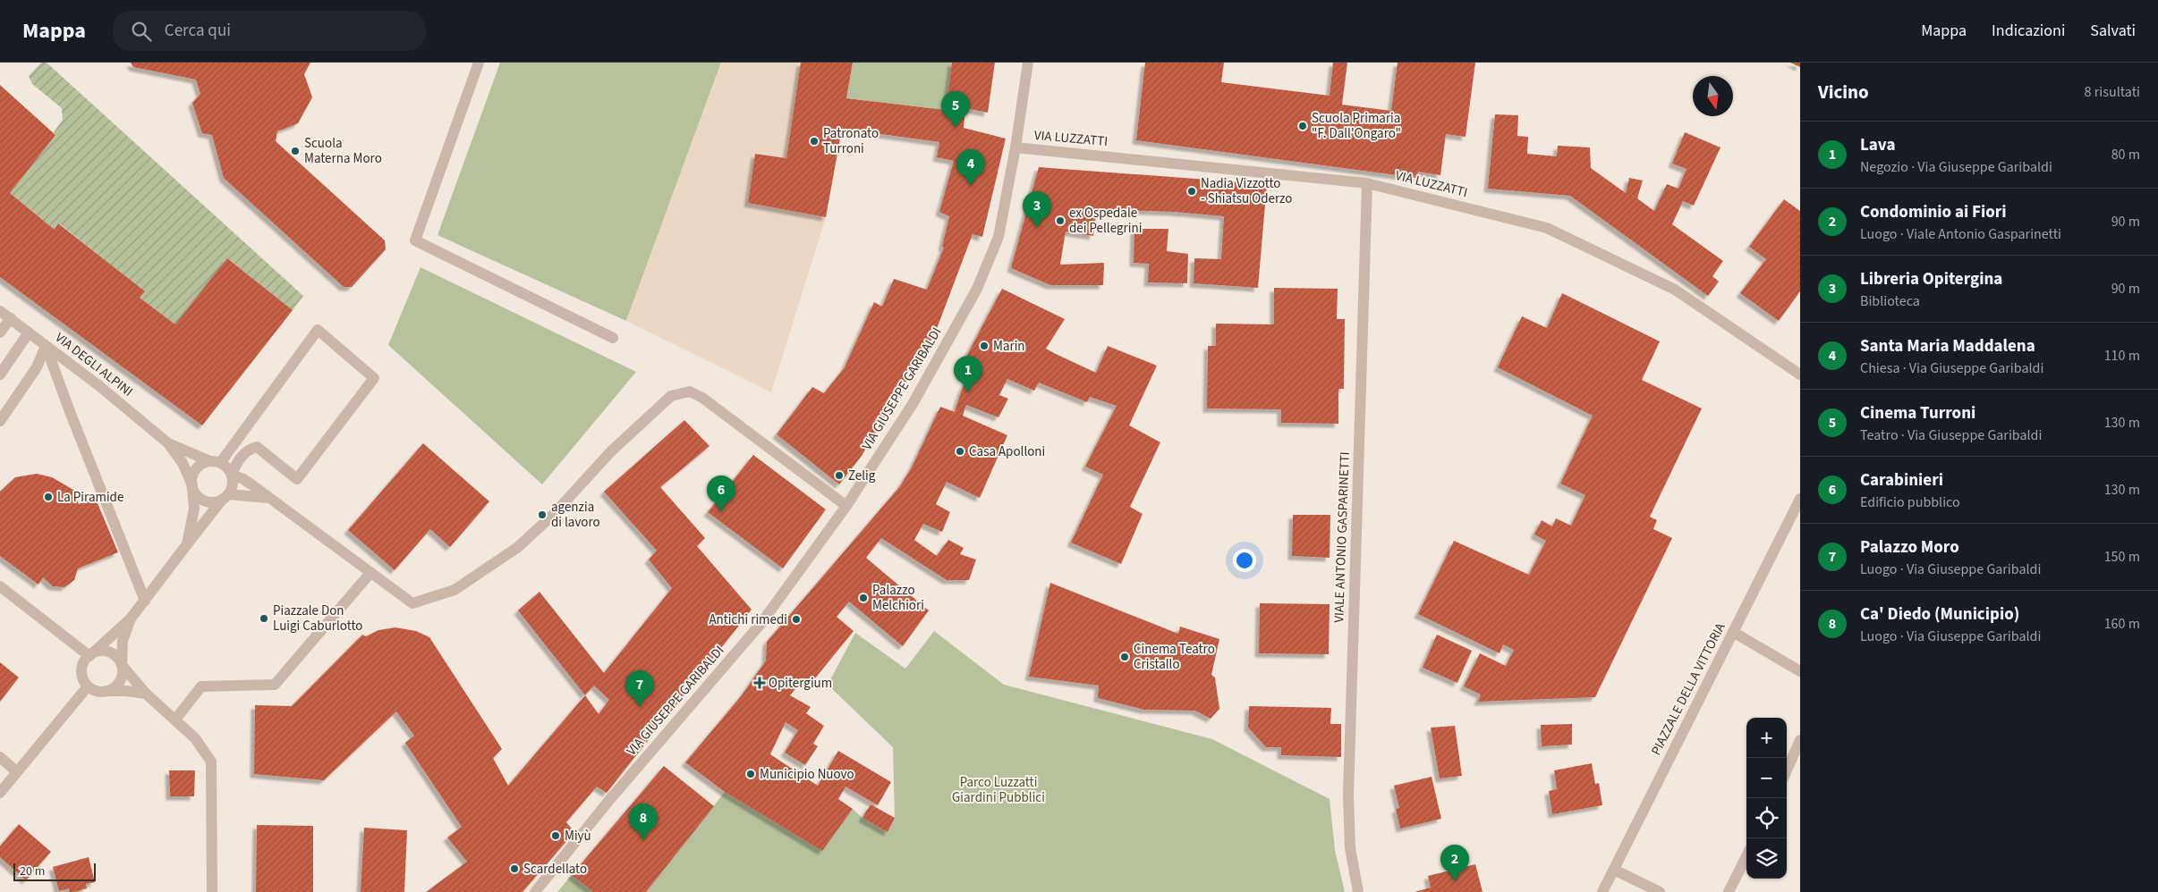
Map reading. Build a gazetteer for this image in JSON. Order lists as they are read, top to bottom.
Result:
{
  "streets": {
    "street": [
      "VIA LUZZATTI",
      "VIA DEGLI ALPINI",
      "VIA GIUSEPPE GARIBALDI",
      "VIALE ANTONIO GASPARINETTI",
      "PIAZZALE DELLA VITTORIA"
    ]
  },
  "crossings": [
    ["VIA LUZZATTI", "VIA GIUSEPPE GARIBALDI"],
    ["VIA LUZZATTI", "VIALE ANTONIO GASPARINETTI"]
  ],
  "parks": ["Parco Luzzatti Giardini Pubblici"],
  "places": {
    "other": [
      "Scuola Primaria \"F. Dall'Ongaro\"",
      "Patronato Turroni",
      "Scuola Materna Moro",
      "Nadia Vizzotto - Shiatsu Oderzo",
      "ex Ospedale dei Pellegrini",
      "Marin",
      "Casa Apolloni",
      "Zelig",
      "La Piramide",
      "agenzia di lavoro",
      "Palazzo Melchiori",
      "Piazzale Don Luigi Caburlotto",
      "Antichi rimedi",
      "Cinema Teatro Cristallo",
      "Municipio Nuovo",
      "Miyù",
      "Scardellato"
    ],
    "health": ["Opitergium"]
  },
  "scale_bar": "20 m",
  "north": "bottom",
  "page": {
    "header": "Mappa",
    "search": "Cerca qui",
    "nav": ["Mappa", "Indicazioni", "Salvati"],
    "heading": ["Vicino", "8 risultati"],
    "pins": [
      "5",
      "4",
      "3",
      "1",
      "6",
      "7",
      "8",
      "2"
    ],
    "list": [
      {
        "mark": "1",
        "name": "Lava",
        "note": "Negozio · Via Giuseppe Garibaldi",
        "value": "80 m"
      },
      {
        "mark": "2",
        "name": "Condominio ai Fiori",
        "note": "Luogo · Viale Antonio Gasparinetti",
        "value": "90 m"
      },
      {
        "mark": "3",
        "name": "Libreria Opitergina",
        "note": "Biblioteca",
        "value": "90 m"
      },
      {
        "mark": "4",
        "name": "Santa Maria Maddalena",
        "note": "Chiesa · Via Giuseppe Garibaldi",
        "value": "110 m"
      },
      {
        "mark": "5",
        "name": "Cinema Turroni",
        "note": "Teatro · Via Giuseppe Garibaldi",
        "value": "130 m"
      },
      {
        "mark": "6",
        "name": "Carabinieri",
        "note": "Edificio pubblico",
        "value": "130 m"
      },
      {
        "mark": "7",
        "name": "Palazzo Moro",
        "note": "Luogo · Via Giuseppe Garibaldi",
        "value": "150 m"
      },
      {
        "mark": "8",
        "name": "Ca' Diedo (Municipio)",
        "note": "Luogo · Via Giuseppe Garibaldi",
        "value": "160 m"
      }
    ],
    "map_buttons": ["+", "−"],
    "scale": "20 m"
  }
}
